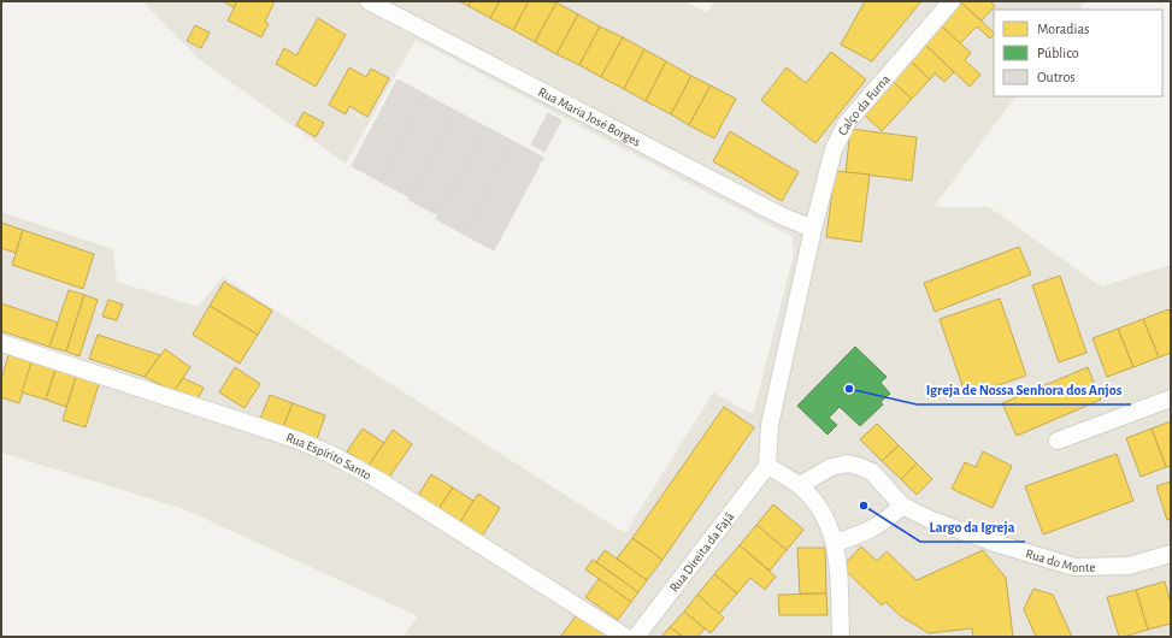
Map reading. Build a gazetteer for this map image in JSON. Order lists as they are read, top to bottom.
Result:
{
  "streets": {
    "street": [
      "Calço da Furna",
      "Rua Maria José Borges",
      "Rua Espírito Santo",
      "Rua Direita da Fajã",
      "Rua do Monte"
    ]
  },
  "crossings": [
    ["Calço da Furna", "Rua Maria José Borges"],
    ["Calço da Furna", "Rua Direita da Fajã"]
  ],
  "places": ["Igreja de Nossa Senhora dos Anjos", "Largo da Igreja"],
  "legend": ["Moradias", "Público", "Outros"]
}
